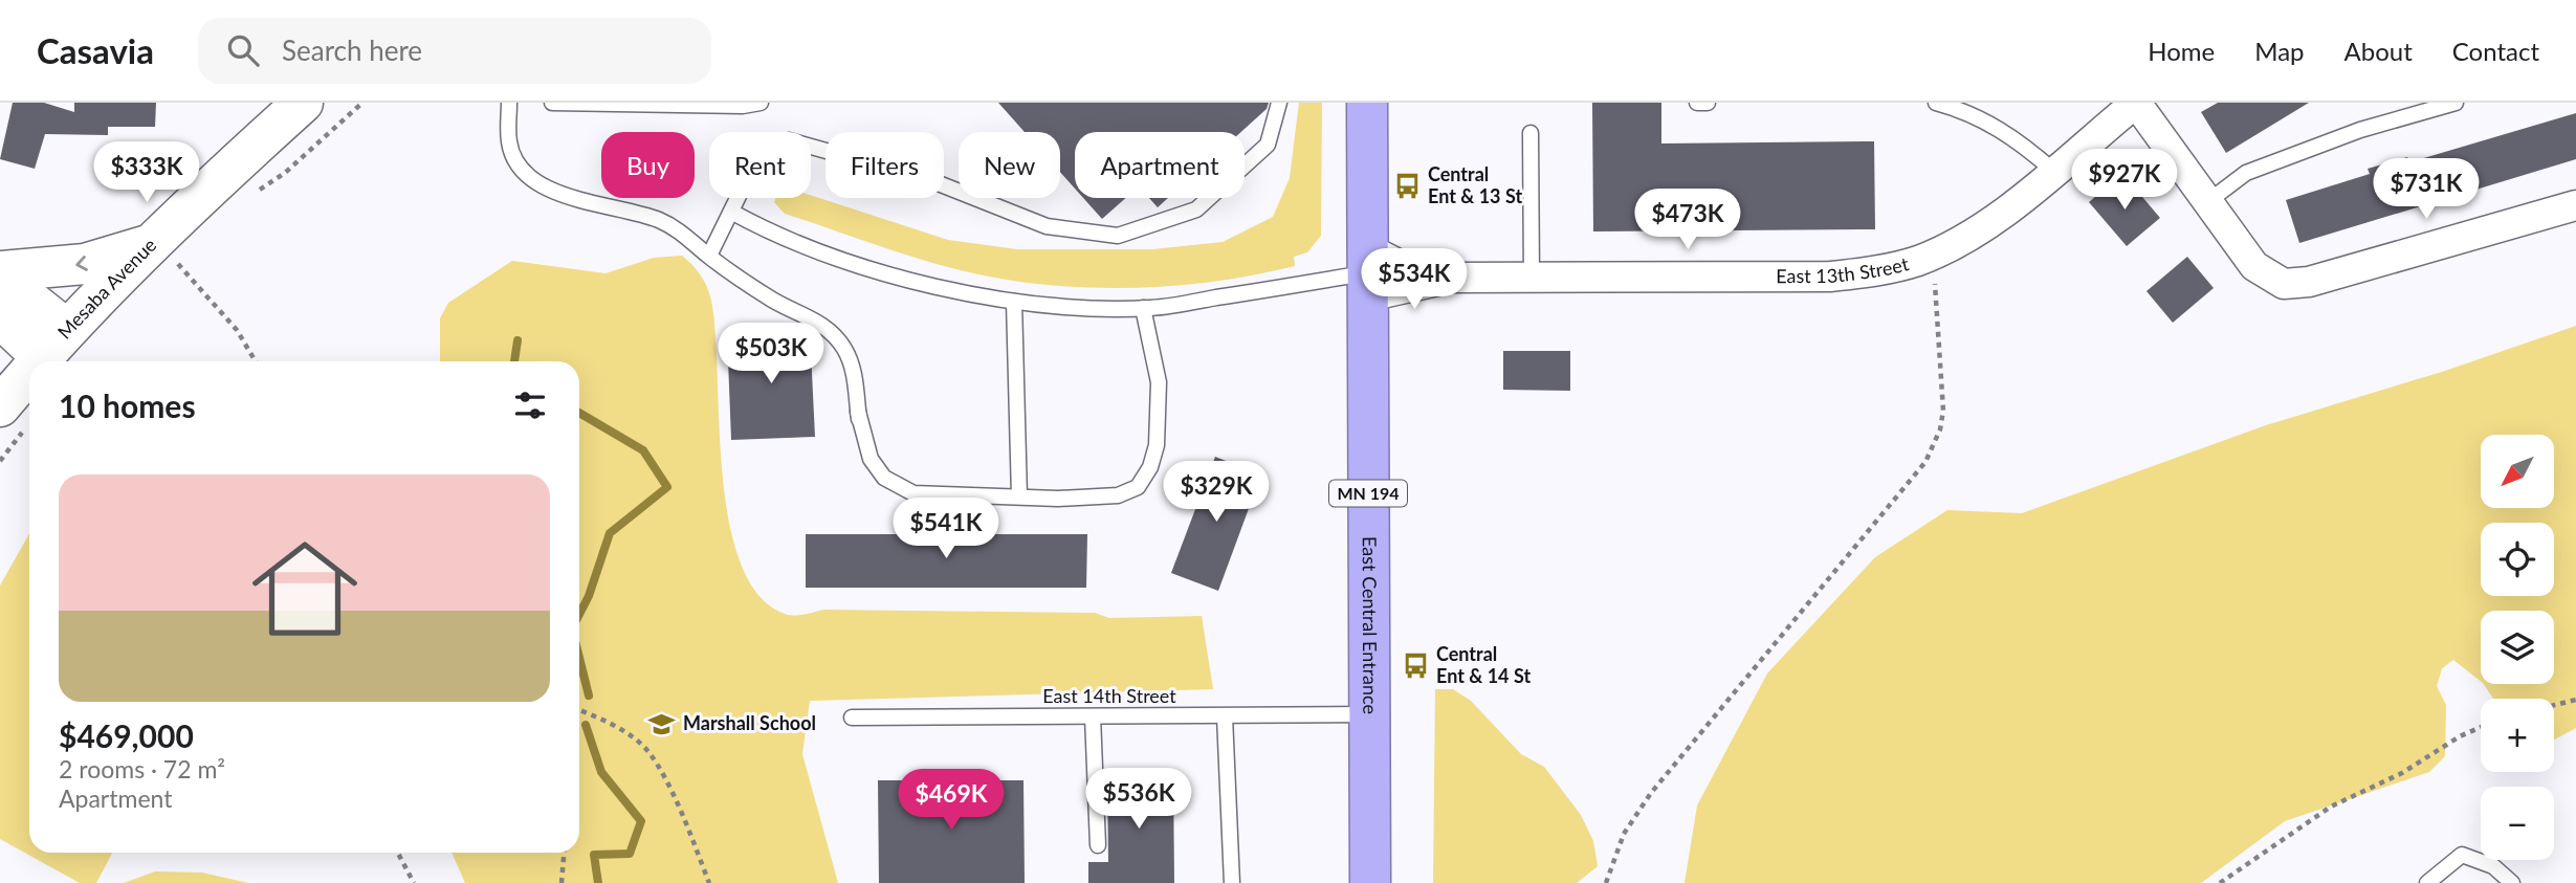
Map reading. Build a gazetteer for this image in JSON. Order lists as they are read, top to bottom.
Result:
{
  "streets": {
    "highway": ["MN 194", "East Central Entrance"],
    "main road": ["Mesaba Avenue"],
    "street": ["East 13th Street"],
    "lane": ["East 14th Street"]
  },
  "crossings": [
    ["East 13th Street", "East Central Entrance"],
    ["East Central Entrance", "East 14th Street"]
  ],
  "places": {
    "bus stop": ["Central Ent & 13 St", "Central Ent & 14 St"],
    "school or university": ["Marshall School"]
  },
  "north": "bottom left",
  "page": {
    "header": "Casavia",
    "search": "Search here",
    "nav": [
      "Home",
      "Map",
      "About",
      "Contact"
    ],
    "chip": [
      "Buy",
      "Rent",
      "Filters",
      "New",
      "Apartment"
    ],
    "price": [
      "$333K",
      "$927K",
      "$731K",
      "$473K",
      "$534K",
      "$503K",
      "$329K",
      "$541K",
      "$536K",
      "$469K"
    ],
    "heading": "10 homes",
    "map_buttons": ["+", "−"],
    "list": [
      {
        "name": "$469,000",
        "note": "2 rooms · 72 m² · Apartment"
      }
    ]
  }
}
